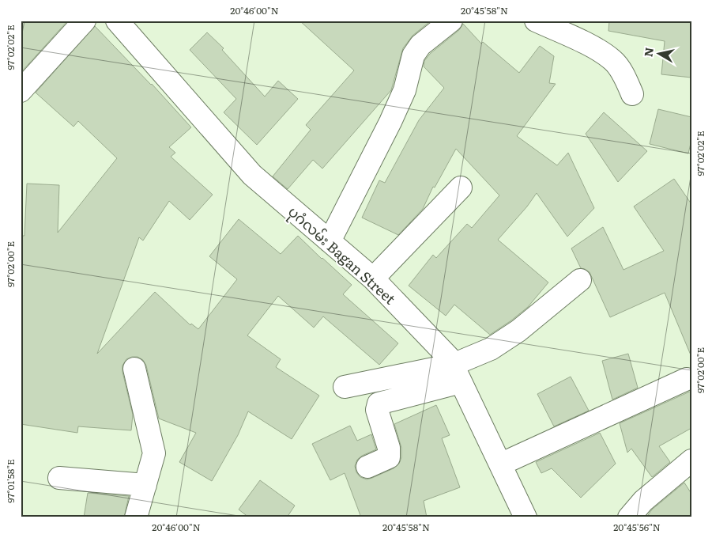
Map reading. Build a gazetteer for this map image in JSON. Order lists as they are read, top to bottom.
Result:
{
  "streets": {
    "street": ["ပုဂံလမ်း Bagan Street"]
  },
  "north": "left",
  "coordinates": [
    "20°46'00\"N",
    "20°45'58\"N",
    "97°02'02\"E",
    "97°02'00\"E",
    "97°01'58\"E",
    "20°45'56\"N"
  ]
}
